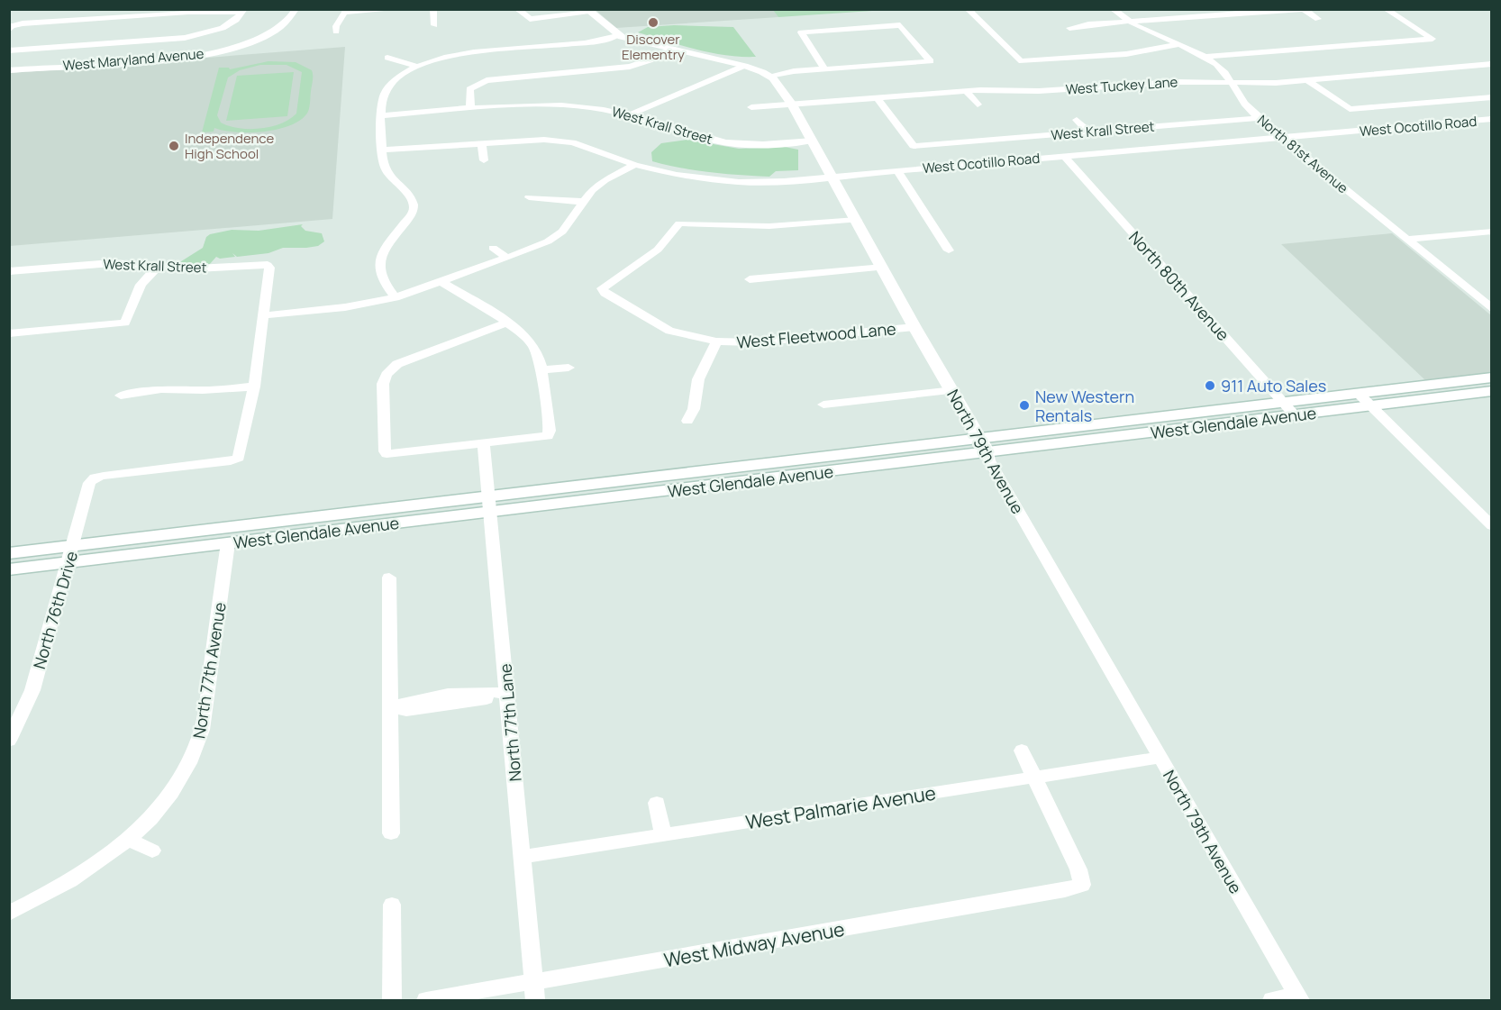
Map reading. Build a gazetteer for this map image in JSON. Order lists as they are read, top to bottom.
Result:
{
  "streets": {
    "main road": ["West Glendale Avenue", "North 79th Avenue"],
    "street": [
      "West Maryland Avenue",
      "West Tuckey Lane",
      "West Krall Street",
      "West Ocotillo Road",
      "North 81st Avenue",
      "North 80th Avenue",
      "West Fleetwood Lane",
      "North 76th Drive",
      "North 77th Avenue",
      "North 77th Lane",
      "West Palmarie Avenue",
      "West Midway Avenue"
    ]
  },
  "crossings": [
    ["West Tuckey Lane", "West Krall Street"],
    ["West Tuckey Lane", "North 81st Avenue"],
    ["West Tuckey Lane", "North 79th Avenue"],
    ["West Krall Street", "North 81st Avenue"],
    ["West Krall Street", "North 79th Avenue"],
    ["West Ocotillo Road", "North 81st Avenue"],
    ["West Ocotillo Road", "North 80th Avenue"],
    ["West Ocotillo Road", "North 79th Avenue"],
    ["North 80th Avenue", "West Glendale Avenue"],
    ["West Fleetwood Lane", "North 79th Avenue"],
    ["West Glendale Avenue", "North 79th Avenue"],
    ["West Glendale Avenue", "North 76th Drive"],
    ["West Glendale Avenue", "North 77th Avenue"],
    ["West Glendale Avenue", "North 77th Lane"],
    ["North 79th Avenue", "West Palmarie Avenue"],
    ["North 77th Lane", "West Palmarie Avenue"],
    ["North 77th Lane", "West Midway Avenue"],
    ["West Palmarie Avenue", "West Midway Avenue"]
  ],
  "places": [
    "Discover Elementry",
    "Independence High School",
    "911 Auto Sales",
    "New Western Rentals"
  ]
}
